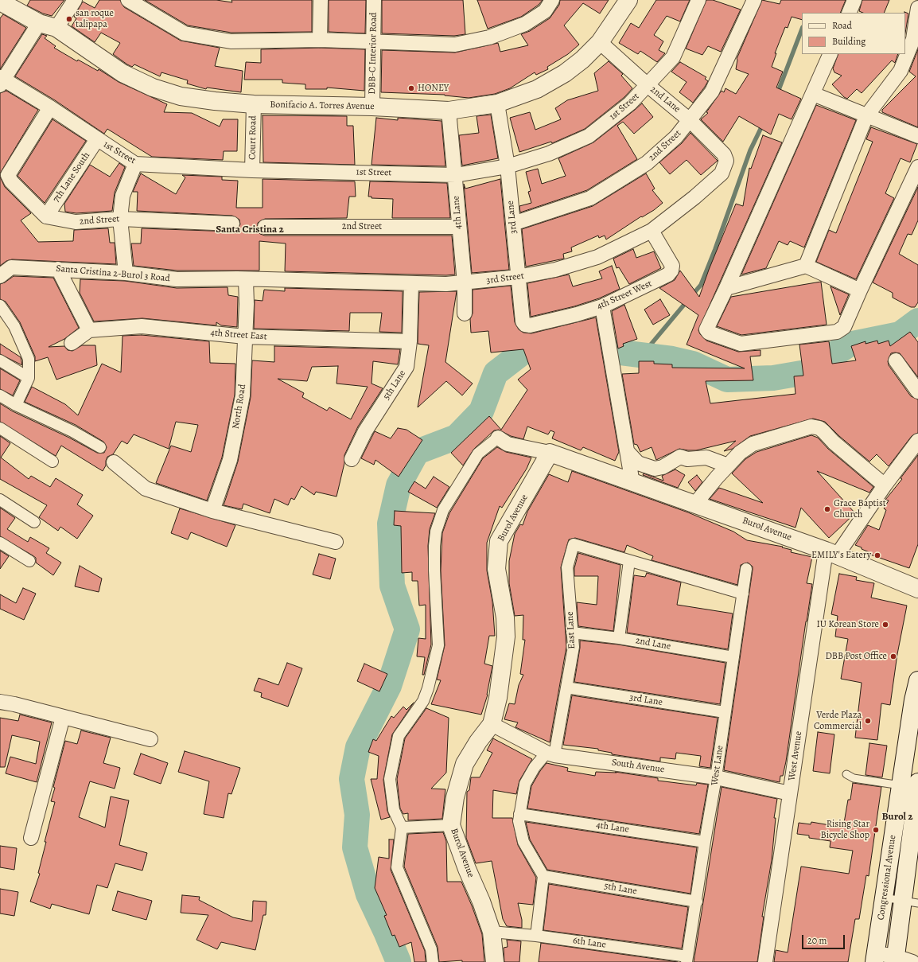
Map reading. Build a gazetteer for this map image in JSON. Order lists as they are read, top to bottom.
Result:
{
  "streets": {
    "street": [
      "DBB-C Interior Road",
      "2nd Lane",
      "Bonifacio A. Torres Avenue",
      "1st Street",
      "Court Road",
      "2nd Street",
      "7th Lane South",
      "4th Lane",
      "3rd Lane",
      "Santa Cristina 2-Burol 3 Road",
      "3rd Street",
      "4th Street West",
      "4th Street East",
      "5th Lane",
      "North Road",
      "Burol Avenue",
      "East Lane",
      "West Avenue",
      "West Lane",
      "South Avenue",
      "Congressional Avenue",
      "6th Lane"
    ]
  },
  "crossings": [
    ["DBB-C Interior Road", "Bonifacio A. Torres Avenue"],
    ["2nd Lane", "Bonifacio A. Torres Avenue"],
    ["2nd Lane", "1st Street"],
    ["2nd Lane", "2nd Street"],
    ["2nd Lane", "3rd Street"],
    ["2nd Lane", "East Lane"],
    ["2nd Lane", "West Lane"],
    ["Bonifacio A. Torres Avenue", "Court Road"],
    ["Bonifacio A. Torres Avenue", "4th Lane"],
    ["Bonifacio A. Torres Avenue", "3rd Lane"],
    ["1st Street", "Court Road"],
    ["1st Street", "7th Lane South"],
    ["1st Street", "4th Lane"],
    ["1st Street", "3rd Lane"],
    ["2nd Street", "7th Lane South"],
    ["2nd Street", "4th Lane"],
    ["2nd Street", "3rd Lane"],
    ["4th Lane", "3rd Street"],
    ["4th Lane", "West Lane"],
    ["3rd Lane", "3rd Street"],
    ["3rd Lane", "4th Street West"],
    ["3rd Lane", "East Lane"],
    ["3rd Lane", "West Lane"],
    ["Santa Cristina 2-Burol 3 Road", "3rd Street"],
    ["Santa Cristina 2-Burol 3 Road", "North Road"],
    ["3rd Street", "4th Street West"],
    ["3rd Street", "5th Lane"],
    ["3rd Street", "North Road"],
    ["4th Street East", "5th Lane"],
    ["4th Street East", "North Road"],
    ["5th Lane", "West Lane"],
    ["Burol Avenue", "West Avenue"],
    ["Burol Avenue", "South Avenue"],
    ["Burol Avenue", "6th Lane"],
    ["East Lane", "South Avenue"],
    ["West Avenue", "South Avenue"],
    ["West Lane", "South Avenue"],
    ["West Lane", "6th Lane"]
  ],
  "districts": ["Santa Cristina 2", "Burol 2"],
  "places": [
    "san roque talipapa",
    "HONEY",
    "Grace Baptist Church",
    "EMILY's Eatery",
    "IU Korean Store",
    "DBB Post Office",
    "Verde Plaza Commercial",
    "Rising Star Bicycle Shop"
  ],
  "legend": ["Road", "Building"],
  "scale_bar": "20 m"
}
